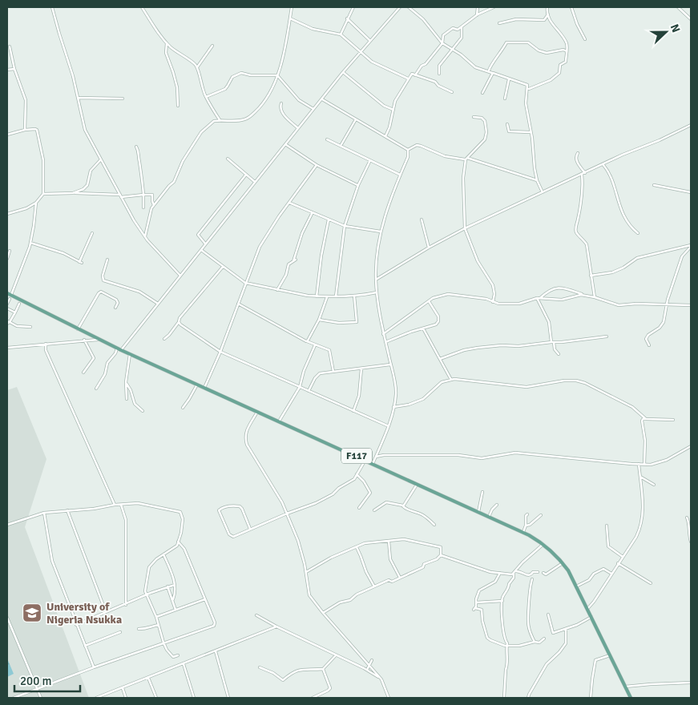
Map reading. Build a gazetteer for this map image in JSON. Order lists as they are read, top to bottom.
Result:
{
  "streets": {
    "main road": ["F117"]
  },
  "places": {
    "school or university": ["University of Nigeria Nsukka"]
  },
  "scale_bar": "200 m",
  "north": "right"
}
